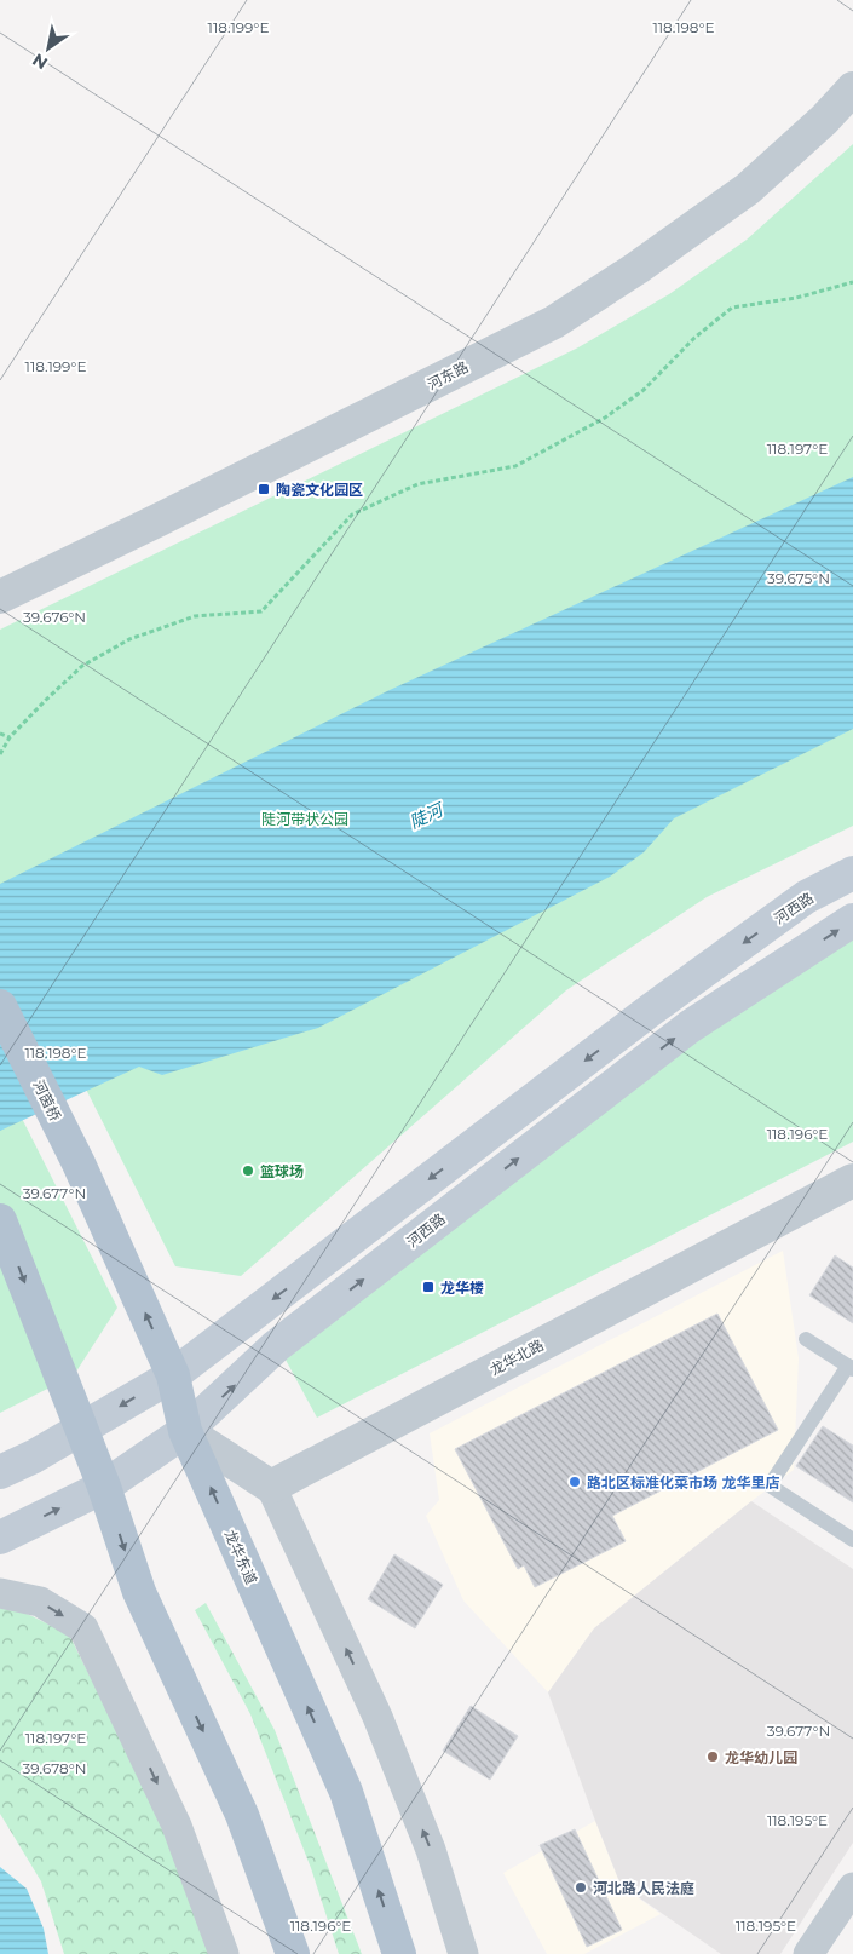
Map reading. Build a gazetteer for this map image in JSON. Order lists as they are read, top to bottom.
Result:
{
  "streets": {
    "main road": ["河西路", "河茵桥", "龙华东道"],
    "street": ["河东路", "龙华北路"]
  },
  "crossings": [
    ["河西路", "龙华东道"],
    ["河茵桥", "龙华东道"]
  ],
  "water": ["陡河"],
  "parks": ["陡河带状公园"],
  "places": {
    "transit": ["陶瓷文化园区", "龙华楼"],
    "other": [
      "篮球场",
      "路北区标准化菜市场 龙华里店",
      "龙华幼儿园",
      "河北路人民法庭"
    ]
  },
  "north": "bottom left",
  "coordinates": [
    "118.199°E",
    "118.198°E",
    "118.197°E",
    "39.675°N",
    "39.676°N",
    "118.196°E",
    "39.677°N",
    "39.678°N",
    "118.195°E"
  ]
}
